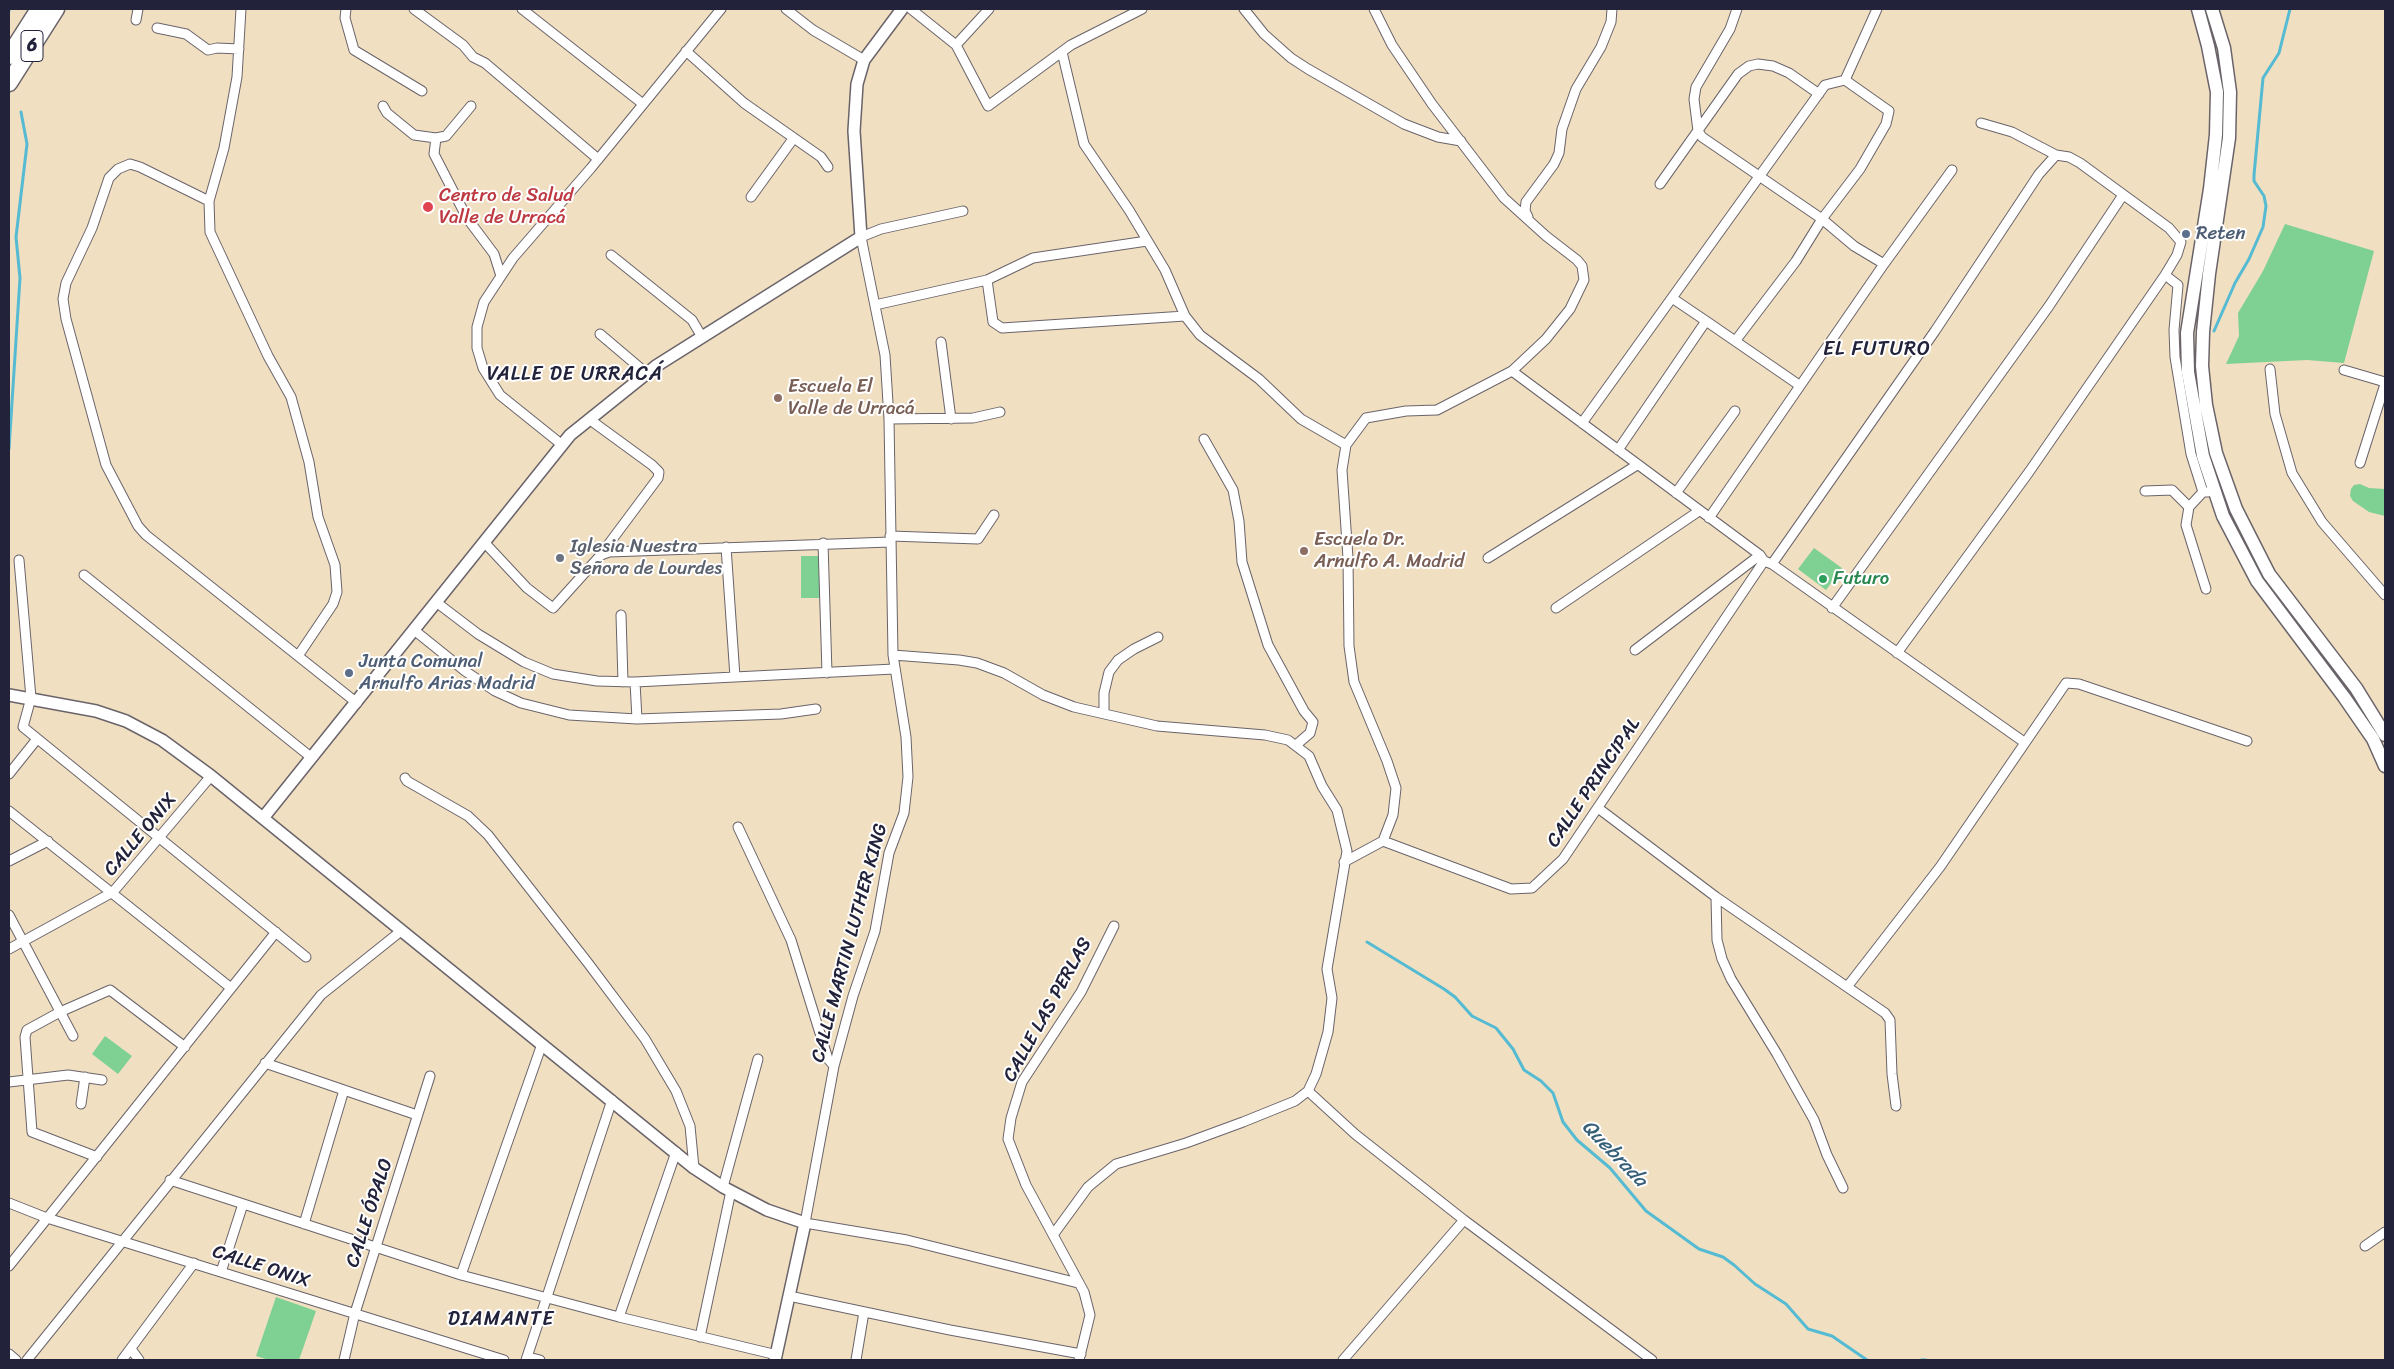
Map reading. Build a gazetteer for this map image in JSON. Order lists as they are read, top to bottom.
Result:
{
  "streets": {
    "highway": ["6"],
    "street": [
      "CALLE PRINCIPAL",
      "CALLE ONIX",
      "CALLE MARTIN LUTHER KING",
      "CALLE LAS PERLAS",
      "CALLE ÓPALO"
    ]
  },
  "crossings": [
    ["CALLE ONIX", "CALLE ÓPALO"]
  ],
  "districts": ["EL FUTURO", "VALLE DE URRACÁ", "DIAMANTE"],
  "water": ["Quebrada"],
  "places": [
    "Centro de Salud Valle de Urracá",
    "Reten",
    "Escuela El Valle de Urracá",
    "Escuela Dr. Arnulfo A. Madrid",
    "Iglesia Nuestra Señora de Lourdes",
    "Futuro",
    "Junta Comunal Arnulfo Arias Madrid"
  ]
}
